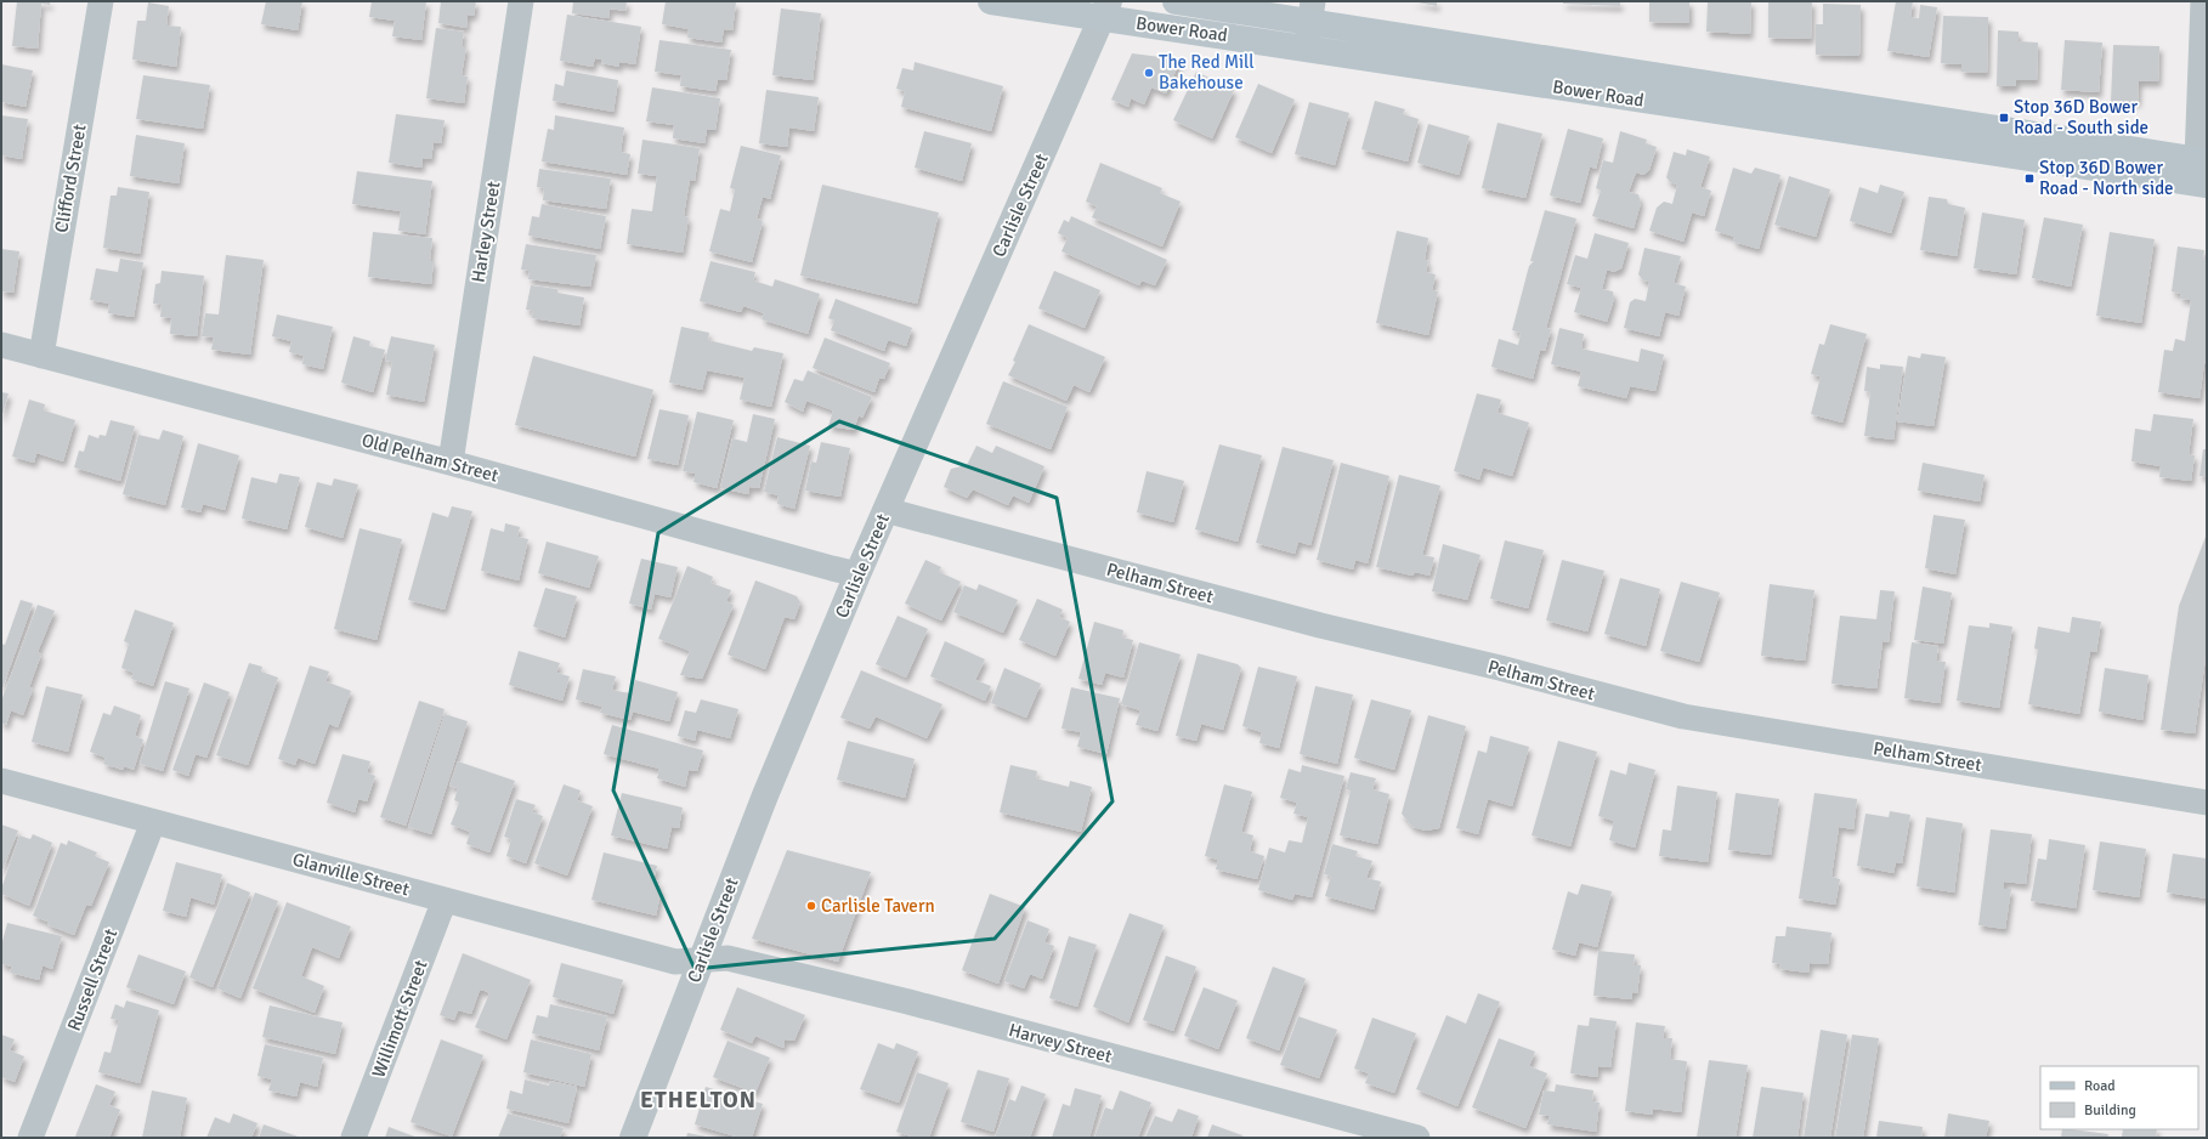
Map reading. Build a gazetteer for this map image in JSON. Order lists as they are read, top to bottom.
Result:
{
  "streets": {
    "main road": ["Bower Road"],
    "street": [
      "Clifford Street",
      "Carlisle Street",
      "Harley Street",
      "Old Pelham Street",
      "Pelham Street",
      "Glanville Street",
      "Russell Street",
      "Willimott Street",
      "Harvey Street"
    ]
  },
  "crossings": [
    ["Bower Road", "Carlisle Street"],
    ["Clifford Street", "Old Pelham Street"],
    ["Carlisle Street", "Old Pelham Street"],
    ["Carlisle Street", "Pelham Street"],
    ["Carlisle Street", "Glanville Street"],
    ["Carlisle Street", "Harvey Street"],
    ["Harley Street", "Old Pelham Street"],
    ["Glanville Street", "Russell Street"],
    ["Glanville Street", "Willimott Street"],
    ["Glanville Street", "Harvey Street"]
  ],
  "districts": ["ETHELTON"],
  "places": {
    "other": ["The Red Mill Bakehouse", "Carlisle Tavern"],
    "transit": ["Stop 36D Bower Road - South side", "Stop 36D Bower Road - North side"]
  },
  "legend": ["Road", "Building"]
}
